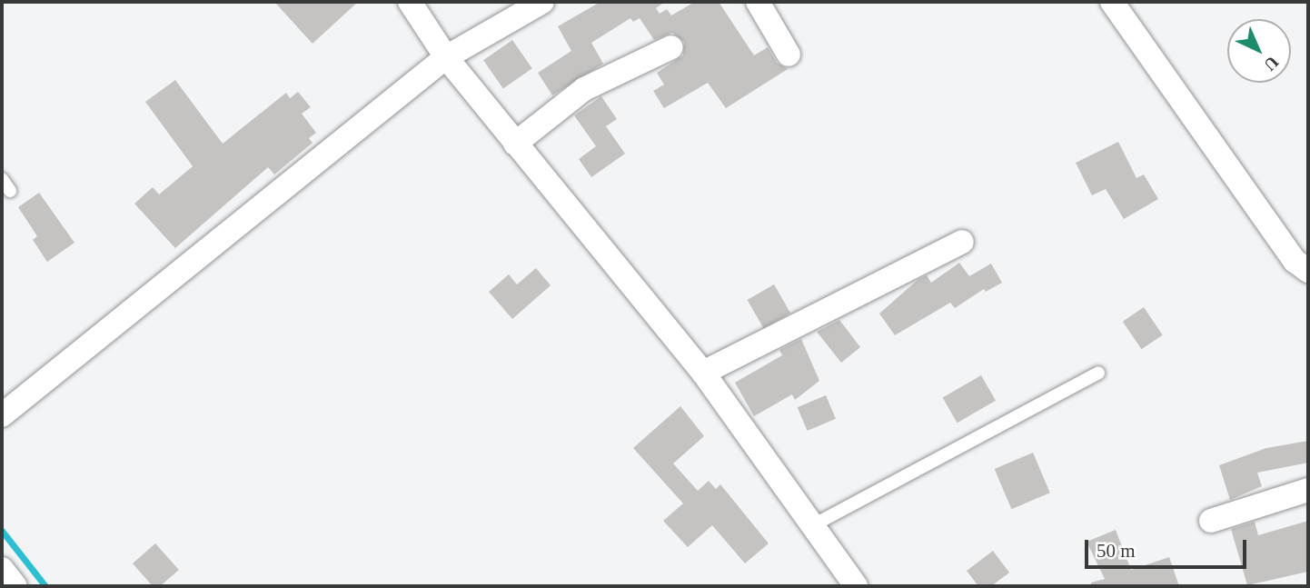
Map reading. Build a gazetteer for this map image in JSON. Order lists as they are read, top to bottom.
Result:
{
  "scale_bar": "50 m",
  "north": "bottom right"
}
